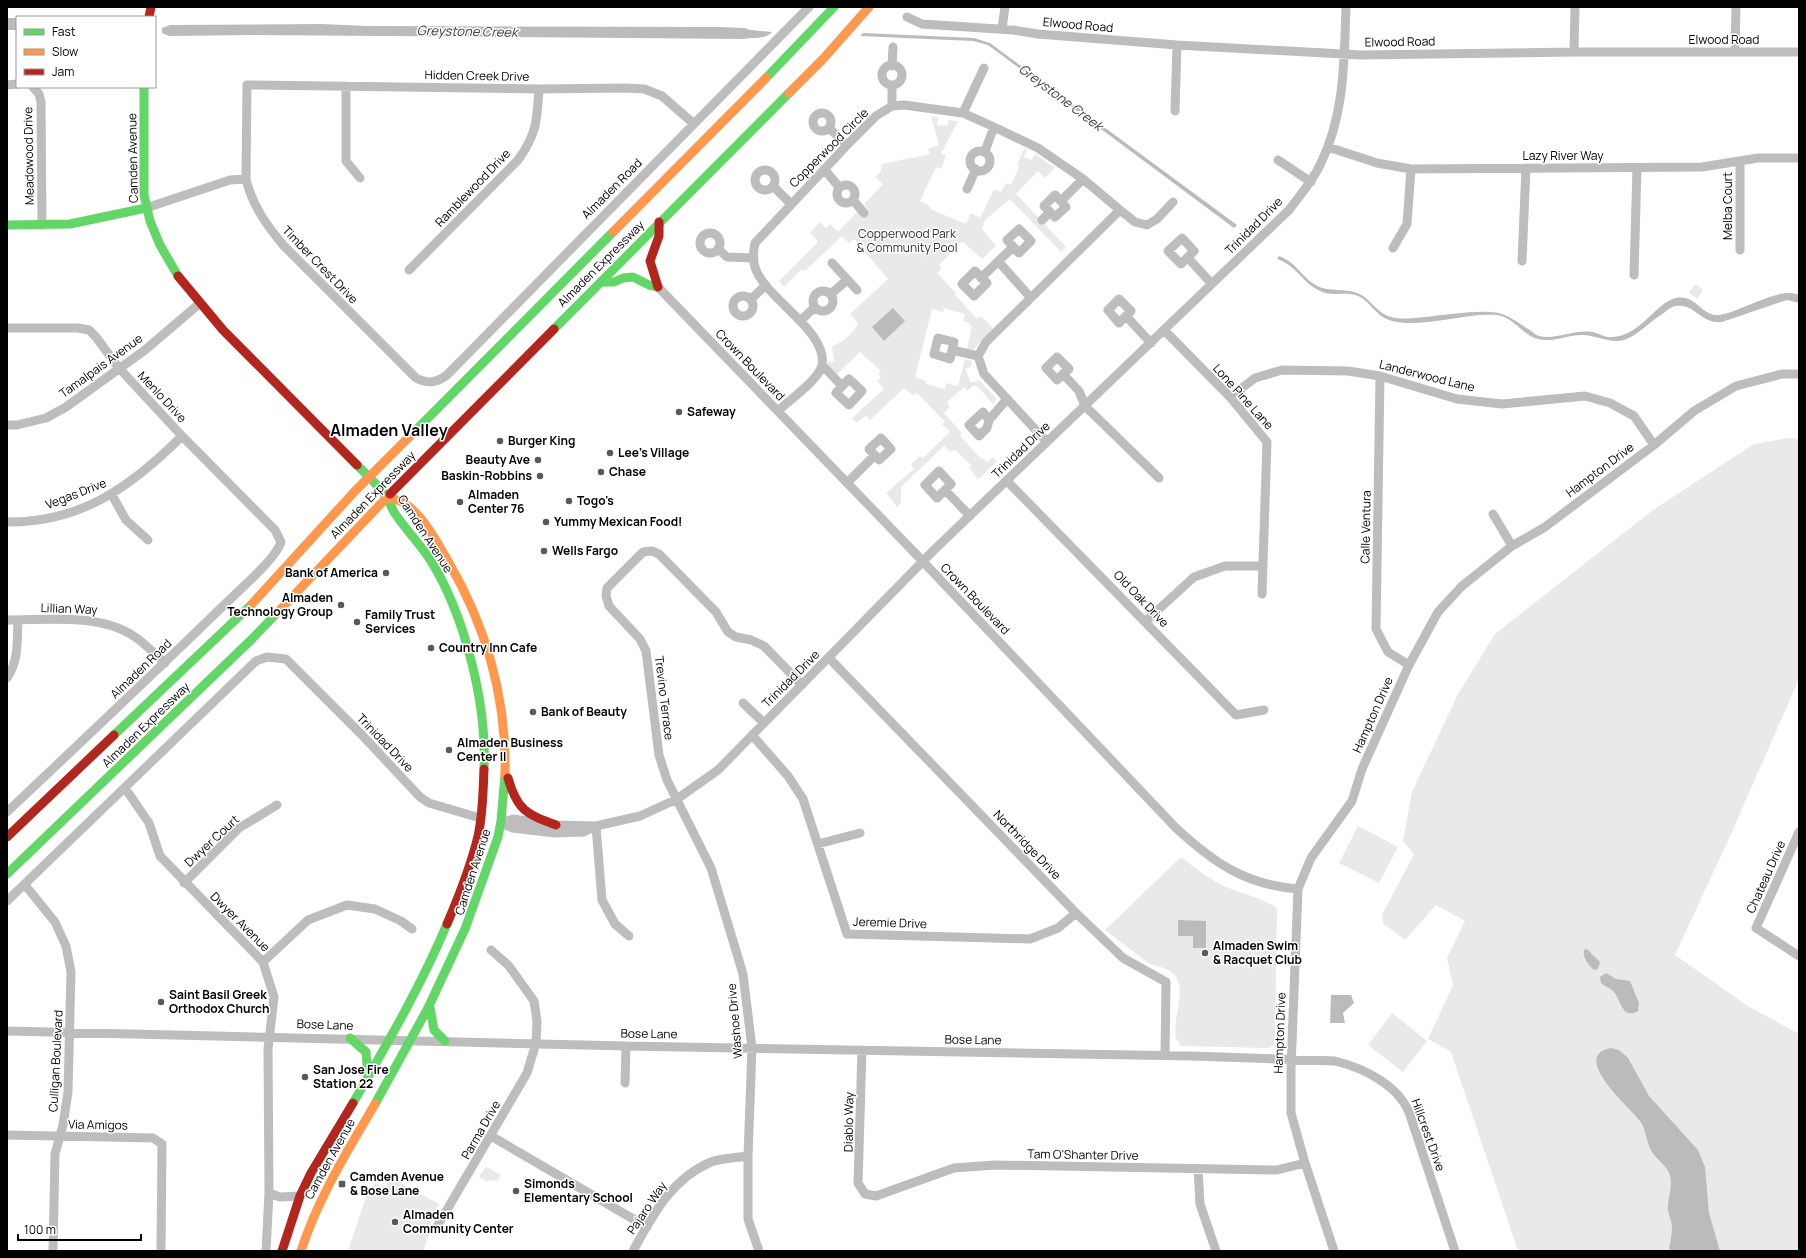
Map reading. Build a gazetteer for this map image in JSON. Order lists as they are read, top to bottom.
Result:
{
  "streets": {
    "main road": ["Camden Avenue", "Almaden Expressway"],
    "street": [
      "Elwood Road",
      "Hidden Creek Drive",
      "Copperwood Circle",
      "Meadowood Drive",
      "Lazy River Way",
      "Ramblewood Drive",
      "Almaden Road",
      "Melba Court",
      "Trinidad Drive",
      "Timber Crest Drive",
      "Crown Boulevard",
      "Tamalpais Avenue",
      "Landerwood Lane",
      "Menlo Drive",
      "Lone Pine Lane",
      "Hampton Drive",
      "Vegas Drive",
      "Calle Ventura",
      "Old Oak Drive",
      "Lillian Way",
      "Trevino Terrace",
      "Dwyer Court",
      "Northridge Drive",
      "Chateau Drive",
      "Dwyer Avenue",
      "Jeremie Drive",
      "Washoe Drive",
      "Bose Lane",
      "Culligan Boulevard",
      "Diablo Way",
      "Via Amigos",
      "Parma Drive",
      "Hillcrest Drive",
      "Tam O'Shanter Drive",
      "Pajaro Way"
    ]
  },
  "crossings": [
    ["Elwood Road", "Trinidad Drive"],
    ["Hidden Creek Drive", "Ramblewood Drive"],
    ["Hidden Creek Drive", "Almaden Road"],
    ["Hidden Creek Drive", "Timber Crest Drive"],
    ["Lazy River Way", "Melba Court"],
    ["Lazy River Way", "Trinidad Drive"],
    ["Camden Avenue", "Trinidad Drive"],
    ["Camden Avenue", "Almaden Expressway"],
    ["Camden Avenue", "Tamalpais Avenue"],
    ["Camden Avenue", "Bose Lane"],
    ["Almaden Road", "Timber Crest Drive"],
    ["Almaden Road", "Menlo Drive"],
    ["Almaden Road", "Lillian Way"],
    ["Trinidad Drive", "Crown Boulevard"],
    ["Trinidad Drive", "Lone Pine Lane"],
    ["Trinidad Drive", "Old Oak Drive"],
    ["Trinidad Drive", "Trevino Terrace"],
    ["Trinidad Drive", "Northridge Drive"],
    ["Trinidad Drive", "Dwyer Avenue"],
    ["Trinidad Drive", "Jeremie Drive"],
    ["Trinidad Drive", "Washoe Drive"],
    ["Crown Boulevard", "Hampton Drive"],
    ["Tamalpais Avenue", "Menlo Drive"],
    ["Landerwood Lane", "Lone Pine Lane"],
    ["Landerwood Lane", "Hampton Drive"],
    ["Landerwood Lane", "Calle Ventura"],
    ["Menlo Drive", "Vegas Drive"],
    ["Hampton Drive", "Calle Ventura"],
    ["Hampton Drive", "Bose Lane"],
    ["Hampton Drive", "Hillcrest Drive"],
    ["Hampton Drive", "Tam O'Shanter Drive"],
    ["Trevino Terrace", "Washoe Drive"],
    ["Dwyer Court", "Dwyer Avenue"],
    ["Northridge Drive", "Jeremie Drive"],
    ["Northridge Drive", "Bose Lane"],
    ["Dwyer Avenue", "Bose Lane"],
    ["Washoe Drive", "Bose Lane"],
    ["Washoe Drive", "Pajaro Way"],
    ["Bose Lane", "Culligan Boulevard"],
    ["Bose Lane", "Diablo Way"],
    ["Bose Lane", "Parma Drive"],
    ["Bose Lane", "Hillcrest Drive"],
    ["Culligan Boulevard", "Via Amigos"],
    ["Diablo Way", "Tam O'Shanter Drive"]
  ],
  "districts": ["Almaden Valley"],
  "water": ["Greystone Creek"],
  "parks": ["Copperwood Park & Community Pool"],
  "places": {
    "other": [
      "Safeway",
      "Burger King",
      "Lee's Village",
      "Beauty Ave",
      "Chase",
      "Baskin-Robbins",
      "Togo's",
      "Almaden Center 76",
      "Yummy Mexican Food!",
      "Wells Fargo",
      "Bank of America",
      "Almaden Technology Group",
      "Family Trust Services",
      "Country Inn Cafe",
      "Bank of Beauty",
      "Almaden Business Center II",
      "Almaden Swim & Racquet Club",
      "Saint Basil Greek Orthodox Church",
      "San Jose Fire Station 22",
      "Simonds Elementary School",
      "Almaden Community Center"
    ],
    "transit": ["Camden Avenue & Bose Lane"]
  },
  "legend": ["Fast", "Slow", "Jam"],
  "scale_bar": "100 m"
}
